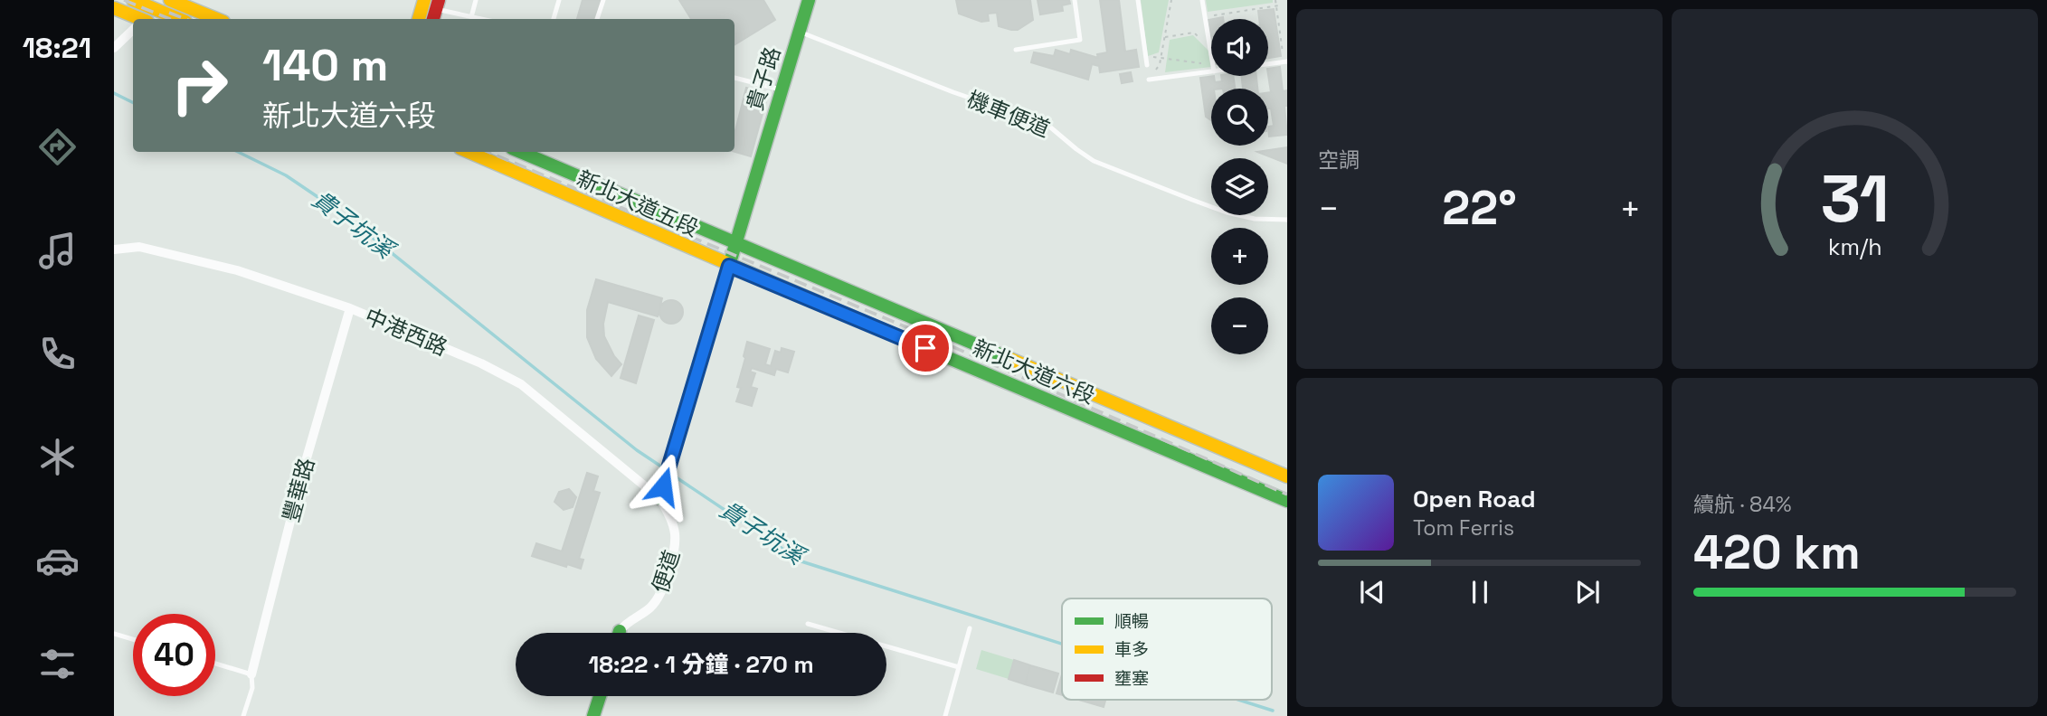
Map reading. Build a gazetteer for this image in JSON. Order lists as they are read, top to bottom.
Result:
{
  "streets": {
    "main road": ["貴子路", "新北大道五段", "新北大道六段"],
    "street": ["中港西路", "豐華路", "便道"],
    "lane": ["機車便道"]
  },
  "crossings": [
    ["貴子路", "機車便道"],
    ["貴子路", "新北大道五段"],
    ["貴子路", "中港西路"],
    ["貴子路", "新北大道六段"],
    ["貴子路", "便道"],
    ["新北大道五段", "新北大道六段"],
    ["中港西路", "豐華路"],
    ["中港西路", "便道"]
  ],
  "water": ["貴子坑溪"],
  "legend": ["順暢", "車多", "壅塞"],
  "page": {
    "tabs": "18:21",
    "tile": [
      "空調",
      ["續航 · 84%", "420 km"]
    ],
    "map_buttons": ["+", "−"],
    "turn": ["140 m", "新北大道六段"],
    "heat": ["−", "22°", "+"],
    "song": ["Open Road", "Tom Ferris"],
    "limit": "40",
    "trip": "18:22 · 1 分鐘 · 270 m",
    "gauge": ["31", "km/h"]
  }
}
